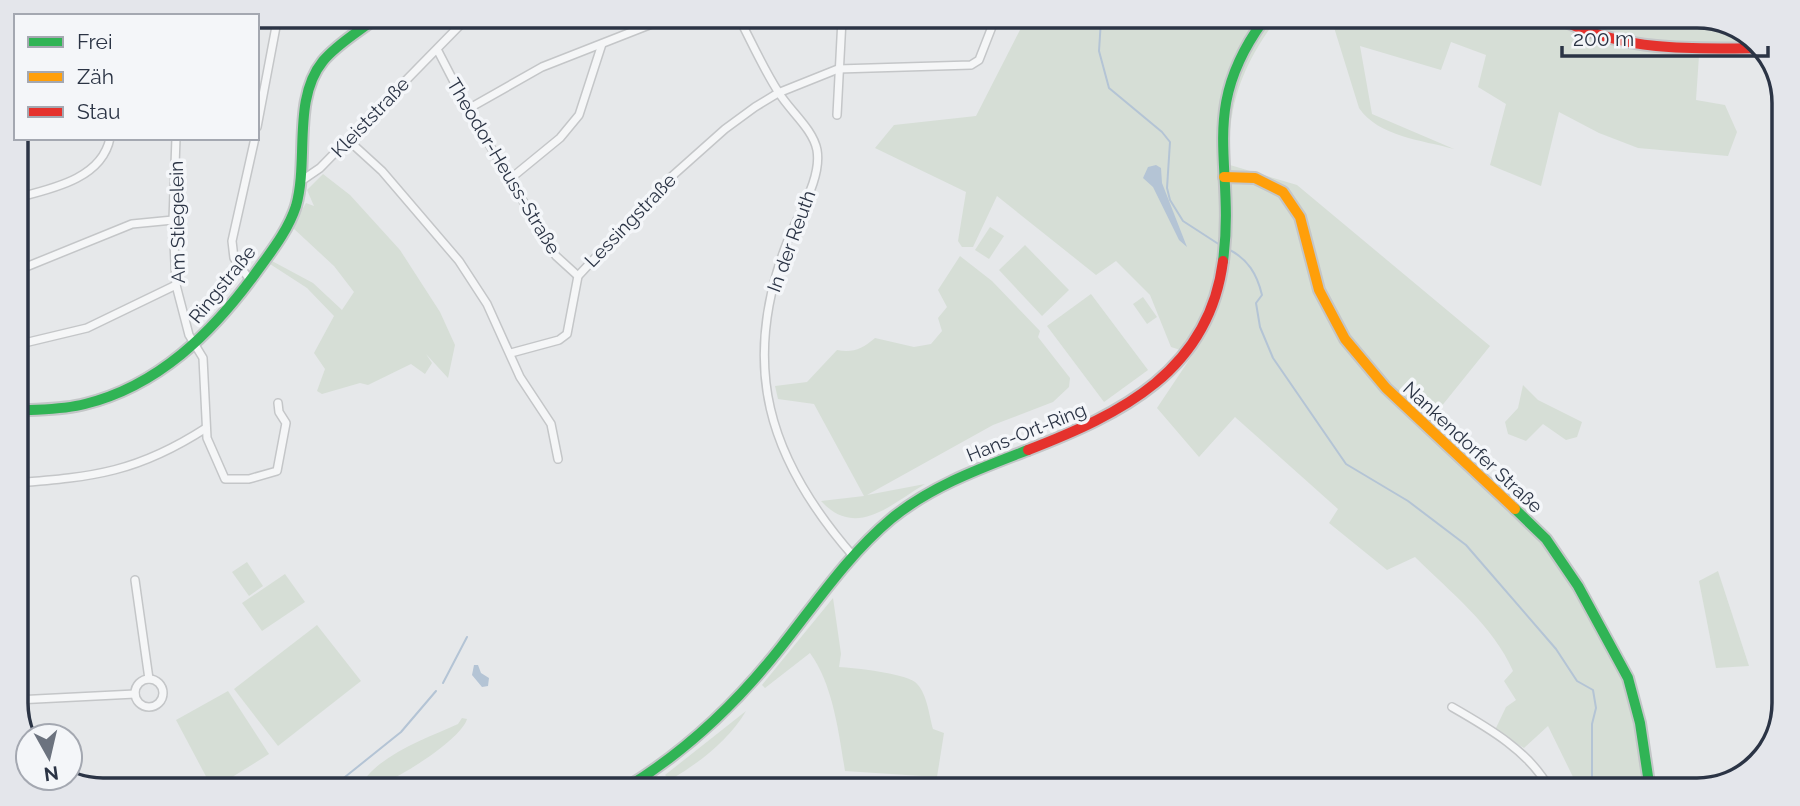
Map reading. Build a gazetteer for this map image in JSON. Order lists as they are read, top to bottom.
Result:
{
  "streets": {
    "main road": ["Ringstraße", "Hans-Ort-Ring", "Nankendorfer Straße"],
    "street": [
      "Kleiststraße",
      "Theodor-Heuss-Straße",
      "Lessingstraße",
      "Am Stiegelein",
      "In der Reuth"
    ]
  },
  "crossings": [
    ["Kleiststraße", "Theodor-Heuss-Straße"],
    ["Kleiststraße", "Ringstraße"],
    ["Theodor-Heuss-Straße", "Lessingstraße"],
    ["Lessingstraße", "In der Reuth"],
    ["Am Stiegelein", "Ringstraße"],
    ["In der Reuth", "Hans-Ort-Ring"],
    ["Hans-Ort-Ring", "Nankendorfer Straße"]
  ],
  "legend": ["Frei", "Zäh", "Stau"],
  "scale_bar": "200 m",
  "north": "bottom"
}
